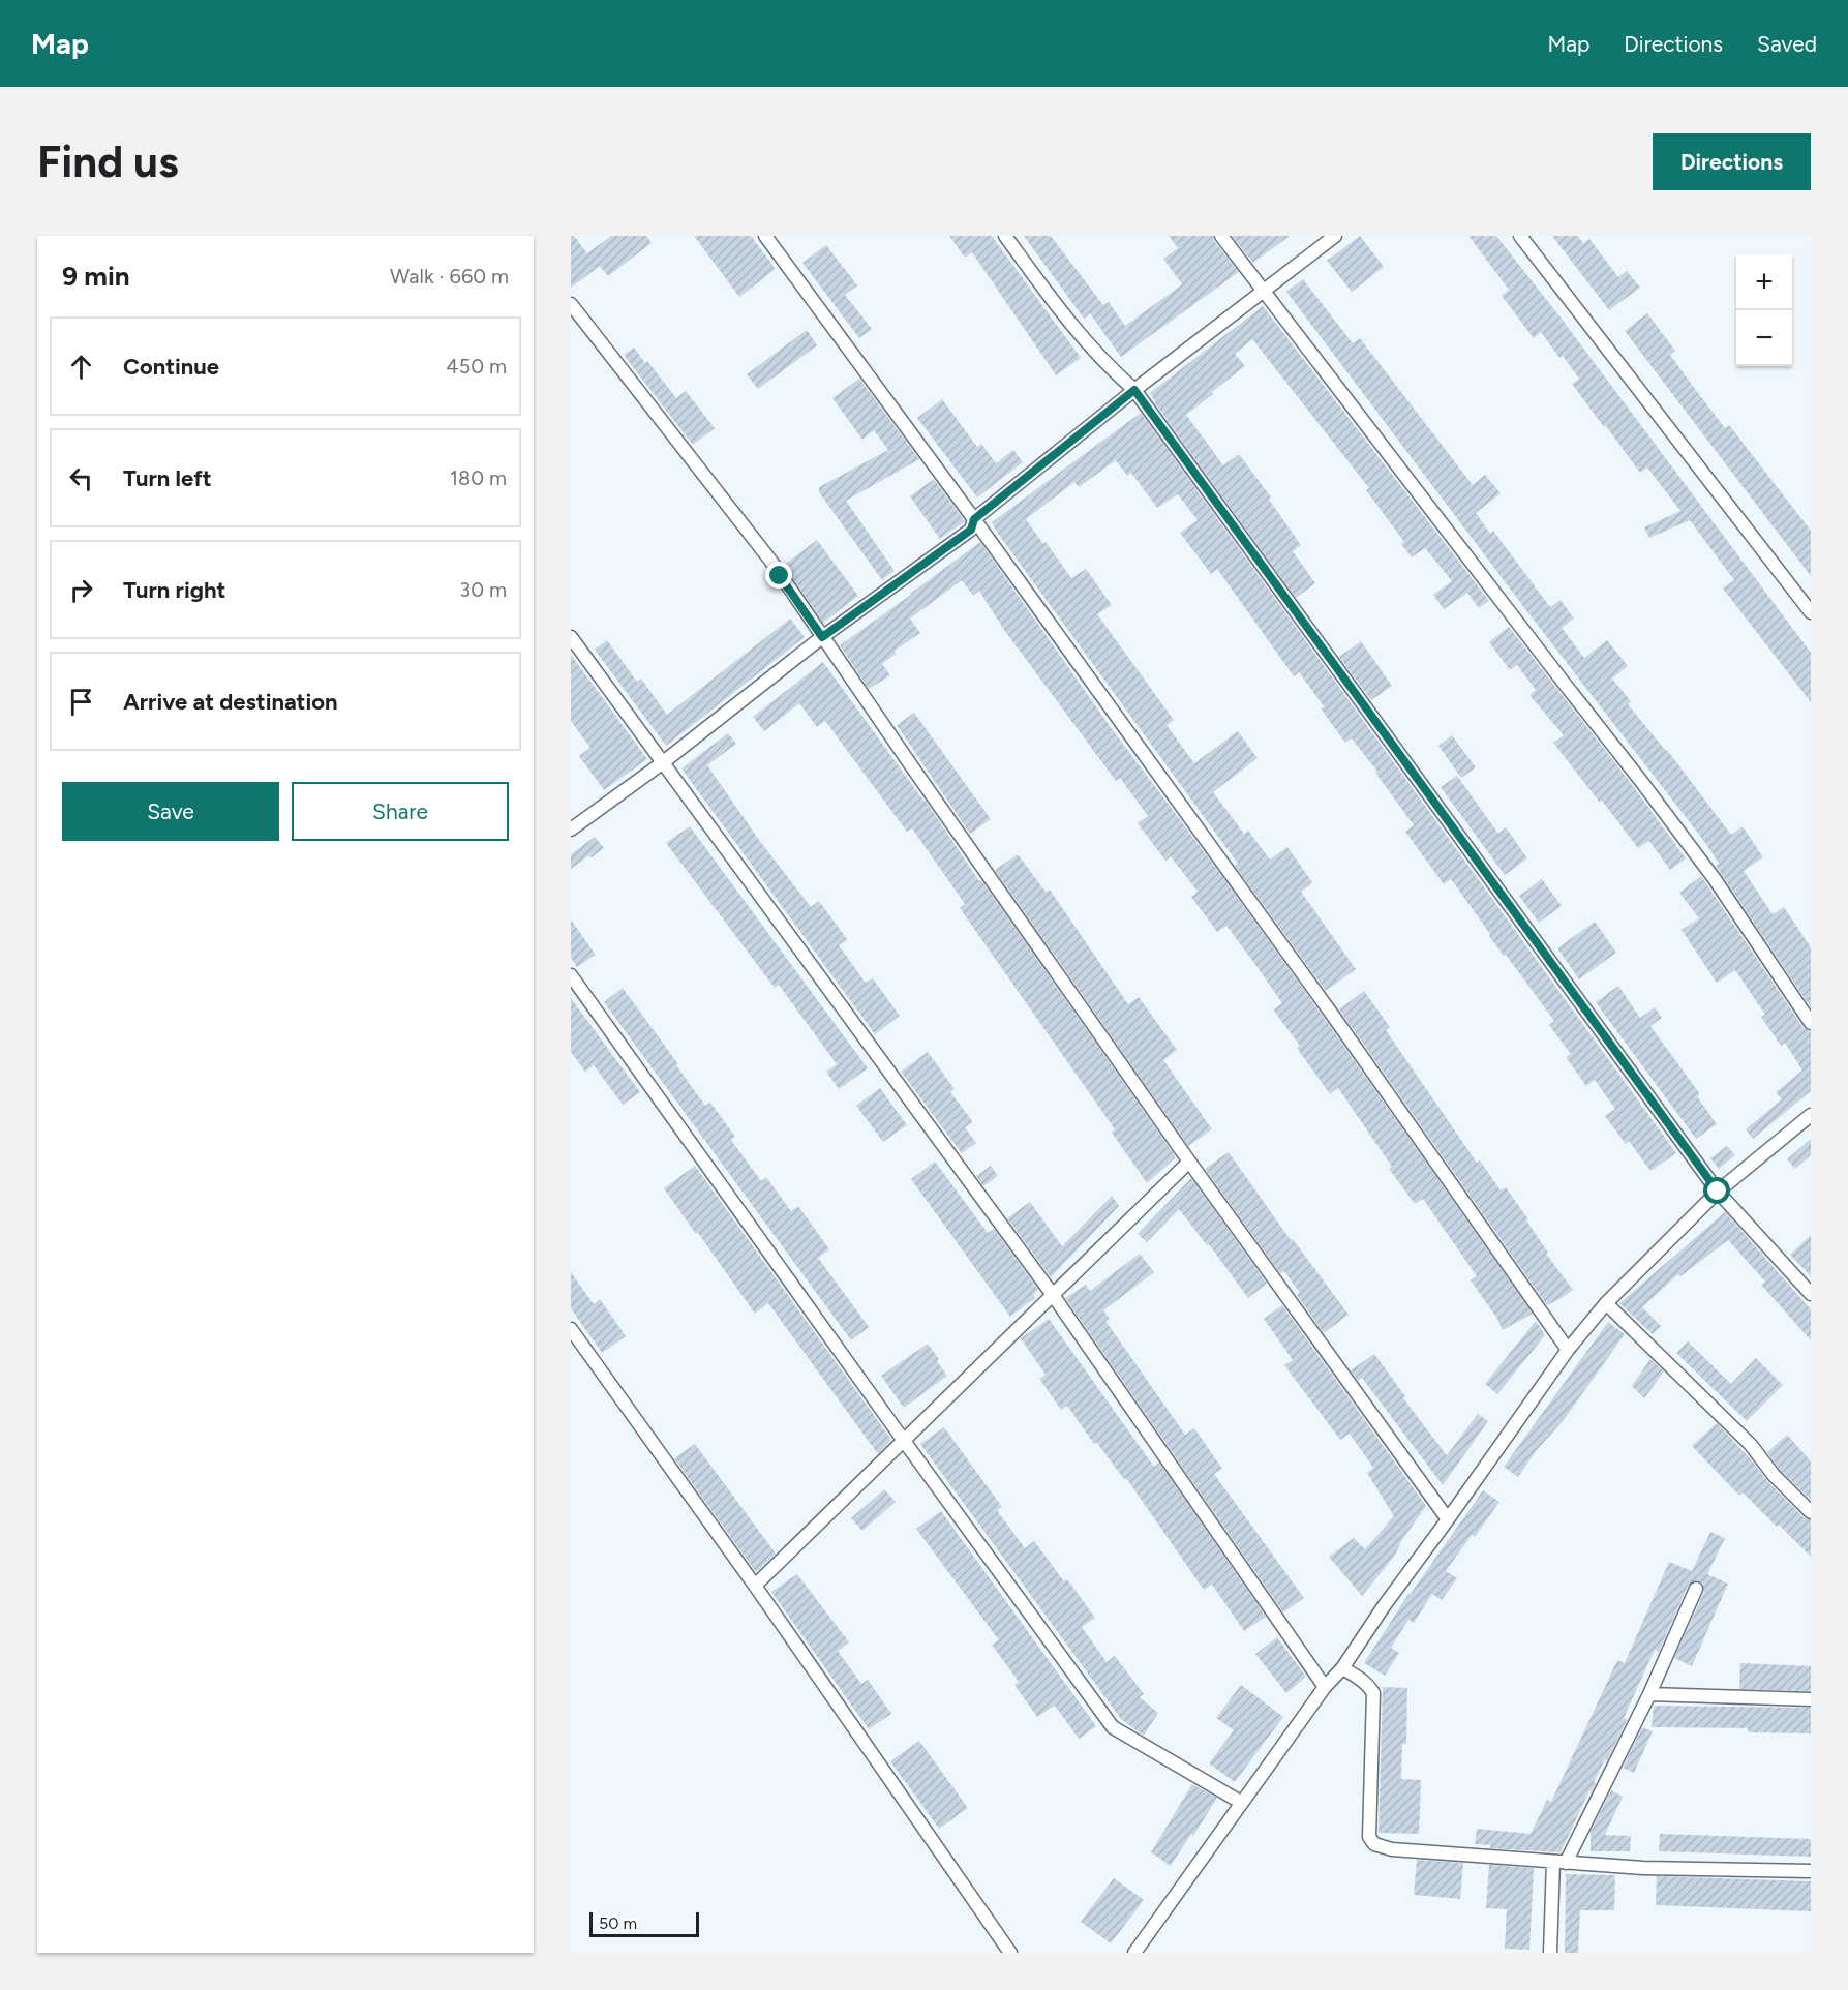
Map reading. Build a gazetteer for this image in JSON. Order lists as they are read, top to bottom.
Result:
{
  "scale_bar": "50 m",
  "page": {
    "header": "Map",
    "nav": ["Map", "Directions", "Saved"],
    "buttons": [
      "Directions",
      ["Save", "Share"]
    ],
    "title": "Find us",
    "heading": ["9 min", "Walk · 660 m"],
    "map_buttons": ["+", "−"],
    "list": [
      ["Continue", "450 m"],
      ["Turn left", "180 m"],
      ["Turn right", "30 m"],
      "Arrive at destination"
    ],
    "scale": "50 m"
  }
}
